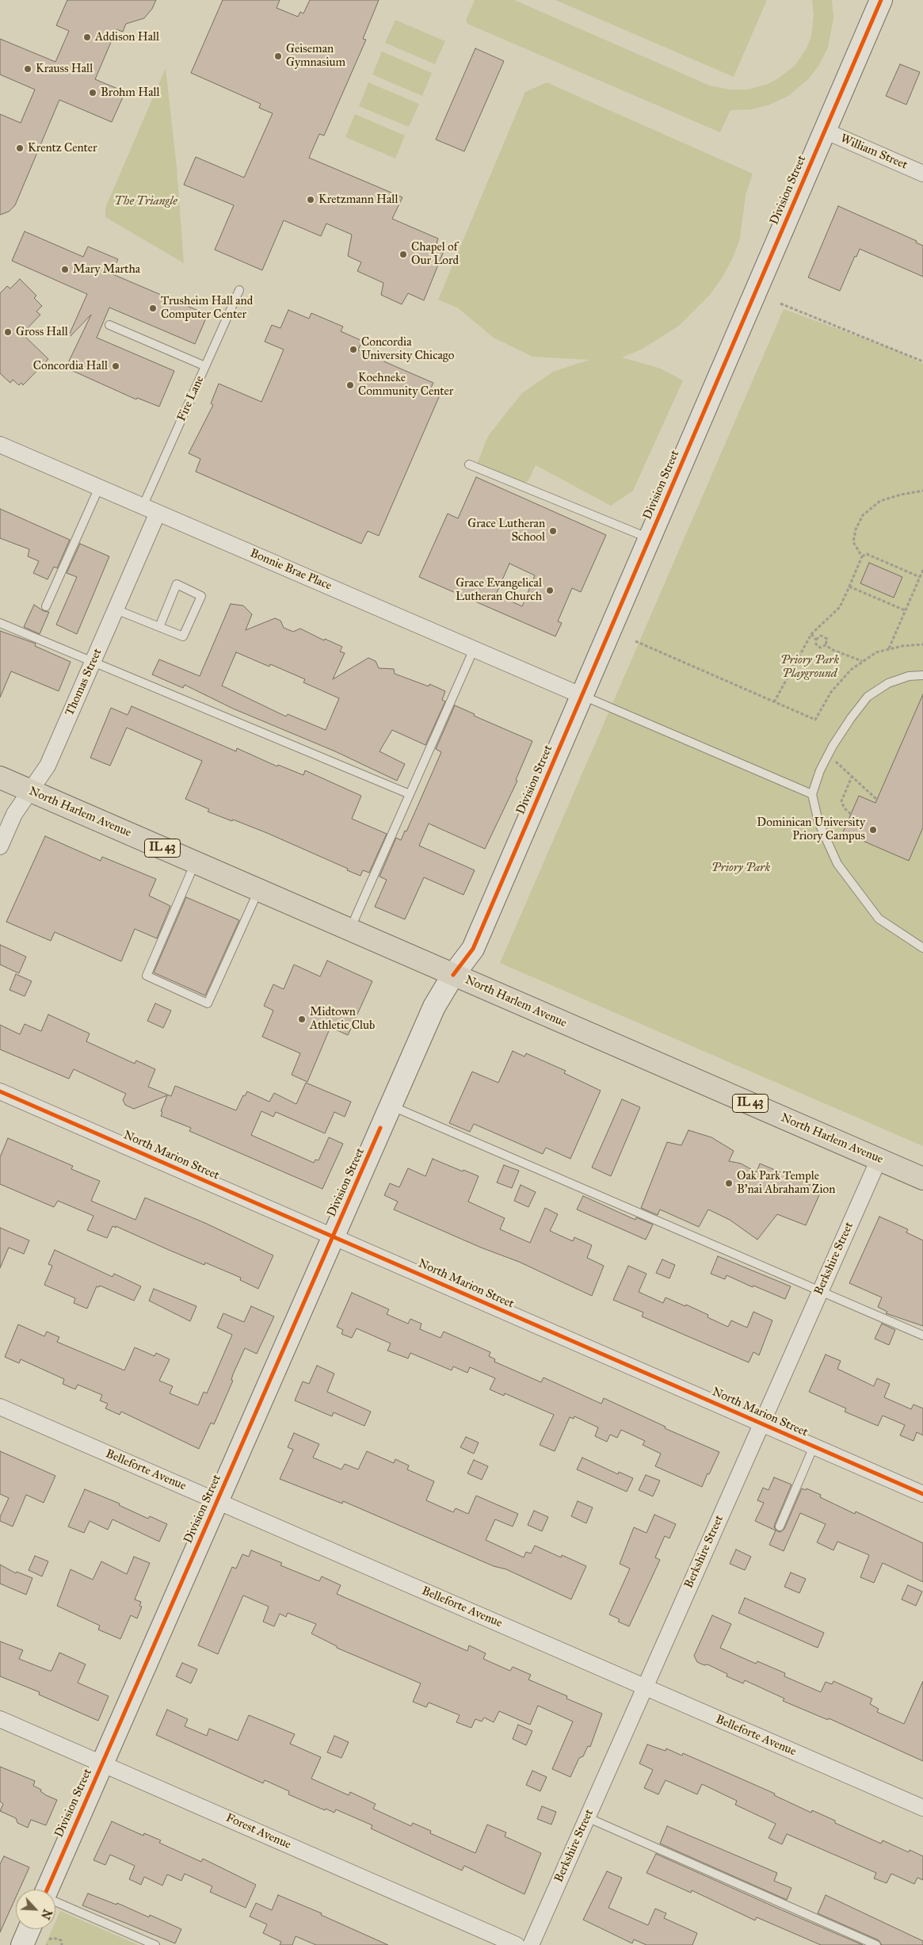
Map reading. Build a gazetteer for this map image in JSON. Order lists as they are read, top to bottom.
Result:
{
  "streets": {
    "main road": ["North Harlem Avenue", "IL 43"],
    "street": [
      "William Street",
      "Division Street",
      "Bonnie Brae Place",
      "Thomas Street",
      "North Marion Street",
      "Berkshire Street",
      "Belleforte Avenue",
      "Forest Avenue"
    ],
    "lane": ["Fire Lane"]
  },
  "crossings": [
    ["William Street", "Division Street"],
    ["Division Street", "Bonnie Brae Place"],
    ["Division Street", "North Harlem Avenue"],
    ["Division Street", "North Marion Street"],
    ["Division Street", "Belleforte Avenue"],
    ["Division Street", "Forest Avenue"],
    ["Fire Lane", "Bonnie Brae Place"],
    ["Bonnie Brae Place", "Thomas Street"],
    ["Thomas Street", "North Harlem Avenue"],
    ["North Harlem Avenue", "Berkshire Street"],
    ["North Marion Street", "Berkshire Street"],
    ["Berkshire Street", "Belleforte Avenue"]
  ],
  "parks": ["The Triangle", "Priory Park Playground", "Priory Park"],
  "places": [
    "Addison Hall",
    "Geiseman Gymnasium",
    "Krauss Hall",
    "Brohm Hall",
    "Krentz Center",
    "Kretzmann Hall",
    "Chapel of Our Lord",
    "Mary Martha",
    "Trusheim Hall and Computer Center",
    "Gross Hall",
    "Concordia University Chicago",
    "Concordia Hall",
    "Koehneke Community Center",
    "Grace Lutheran School",
    "Grace Evangelical Lutheran Church",
    "Dominican University Priory Campus",
    "Midtown Athletic Club",
    "Oak Park Temple B'nai Abraham Zion"
  ],
  "north": "bottom right"
}
